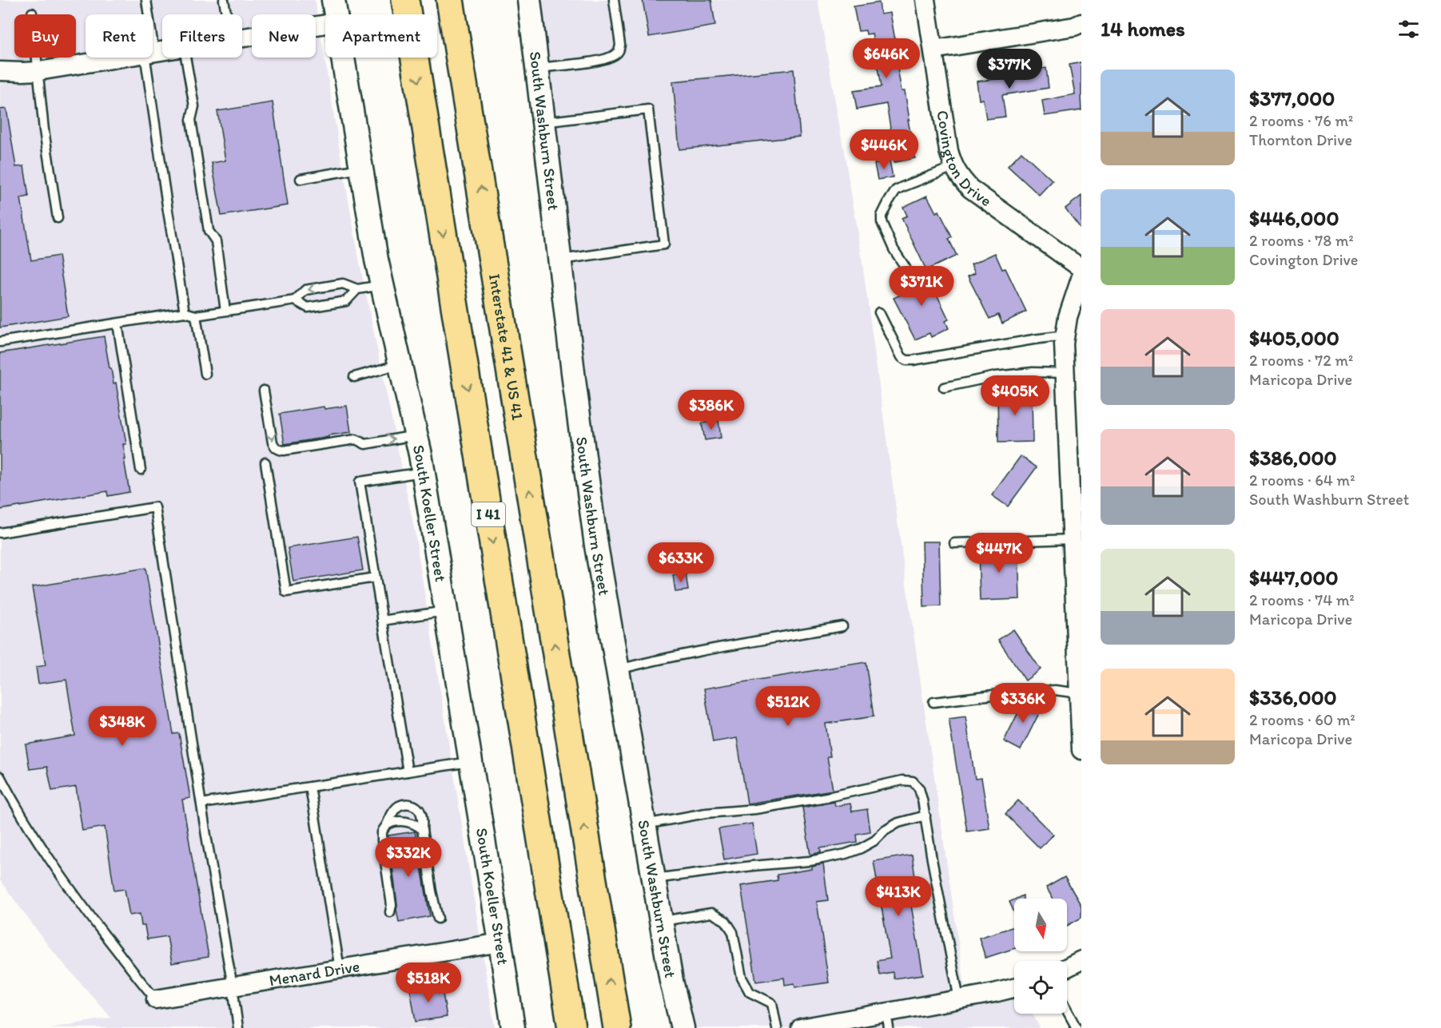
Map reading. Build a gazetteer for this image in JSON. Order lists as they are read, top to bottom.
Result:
{
  "streets": {
    "highway": ["Interstate 41 & US 41", "I 41"],
    "street": [
      "South Washburn Street",
      "Covington Drive",
      "South Koeller Street",
      "Menard Drive"
    ]
  },
  "crossings": [
    ["South Koeller Street", "Menard Drive"]
  ],
  "north": "bottom",
  "page": {
    "heading": "14 homes",
    "chip": [
      "Buy",
      "Rent",
      "Filters",
      "New",
      "Apartment"
    ],
    "price": [
      "$646K",
      "$377K",
      "$446K",
      "$371K",
      "$405K",
      "$386K",
      "$447K",
      "$633K",
      "$336K",
      "$512K",
      "$348K",
      "$332K",
      "$413K",
      "$518K"
    ],
    "list": [
      {
        "name": "$377,000",
        "note": "2 rooms · 76 m² · Thornton Drive"
      },
      {
        "name": "$446,000",
        "note": "2 rooms · 78 m² · Covington Drive"
      },
      {
        "name": "$405,000",
        "note": "2 rooms · 72 m² · Maricopa Drive"
      },
      {
        "name": "$386,000",
        "note": "2 rooms · 64 m² · South Washburn Street"
      },
      {
        "name": "$447,000",
        "note": "2 rooms · 74 m² · Maricopa Drive"
      },
      {
        "name": "$336,000",
        "note": "2 rooms · 60 m² · Maricopa Drive"
      }
    ]
  }
}
